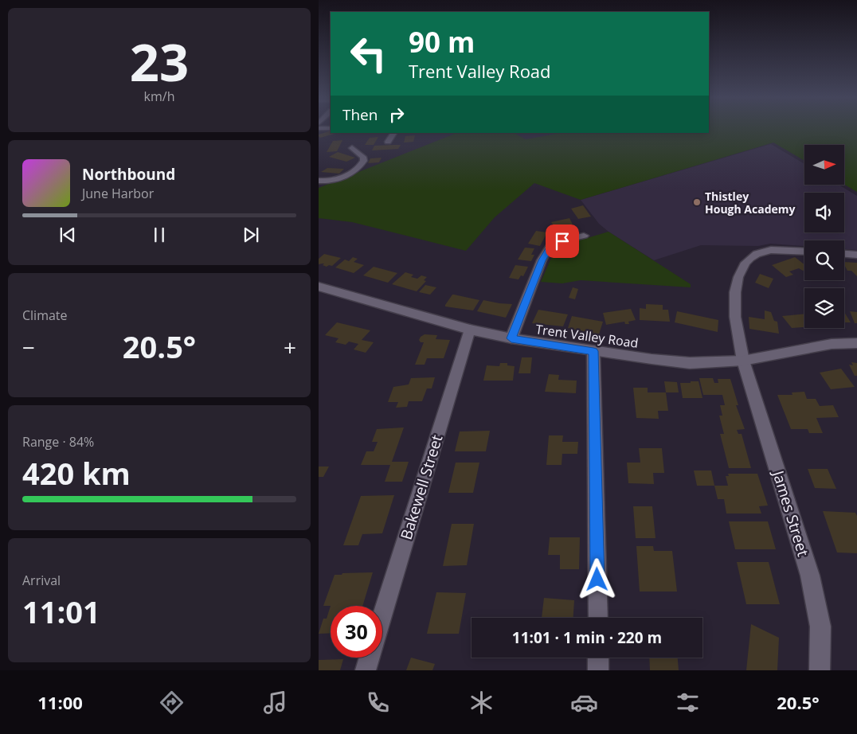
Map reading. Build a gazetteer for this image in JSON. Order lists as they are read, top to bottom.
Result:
{
  "streets": {
    "street": ["Trent Valley Road", "Bakewell Street", "James Street"]
  },
  "crossings": [
    ["Trent Valley Road", "Bakewell Street"],
    ["Trent Valley Road", "James Street"]
  ],
  "places": ["Thistley Hough Academy"],
  "north": "right",
  "page": {
    "tile": [
      ["23", "km/h"],
      "Climate",
      ["Range · 84%", "420 km"],
      ["Arrival", "11:01"]
    ],
    "turn": ["90 m", "Trent Valley Road"],
    "then": "Then",
    "song": ["Northbound", "June Harbor"],
    "heat": ["−", "20.5°", "+"],
    "limit": "30",
    "trip": "11:01 · 1 min · 220 m",
    "tabs": ["11:00", "20.5°"]
  }
}
